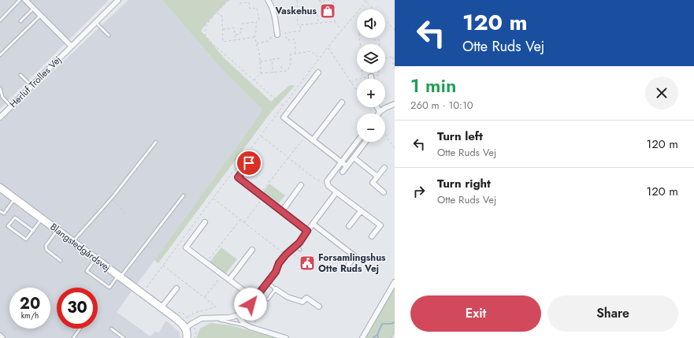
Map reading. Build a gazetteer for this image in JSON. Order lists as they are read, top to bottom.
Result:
{
  "streets": {
    "street": ["Herluf Trolles Vej", "Blangstedgårdsvej"]
  },
  "places": {
    "shop": ["Vaskehus"],
    "public building": ["Forsamlingshus Otte Ruds Vej"]
  },
  "page": {
    "turn": ["120 m", "Otte Ruds Vej"],
    "map_buttons": ["+", "−"],
    "heading": ["1 min", "260 m · 10:10"],
    "list": [
      {
        "name": "Turn left",
        "note": "Otte Ruds Vej",
        "value": "120 m"
      },
      {
        "name": "Turn right",
        "note": "Otte Ruds Vej",
        "value": "120 m"
      }
    ],
    "speed": "20 km/h",
    "limit": "30",
    "buttons": ["Exit", "Share"]
  }
}
